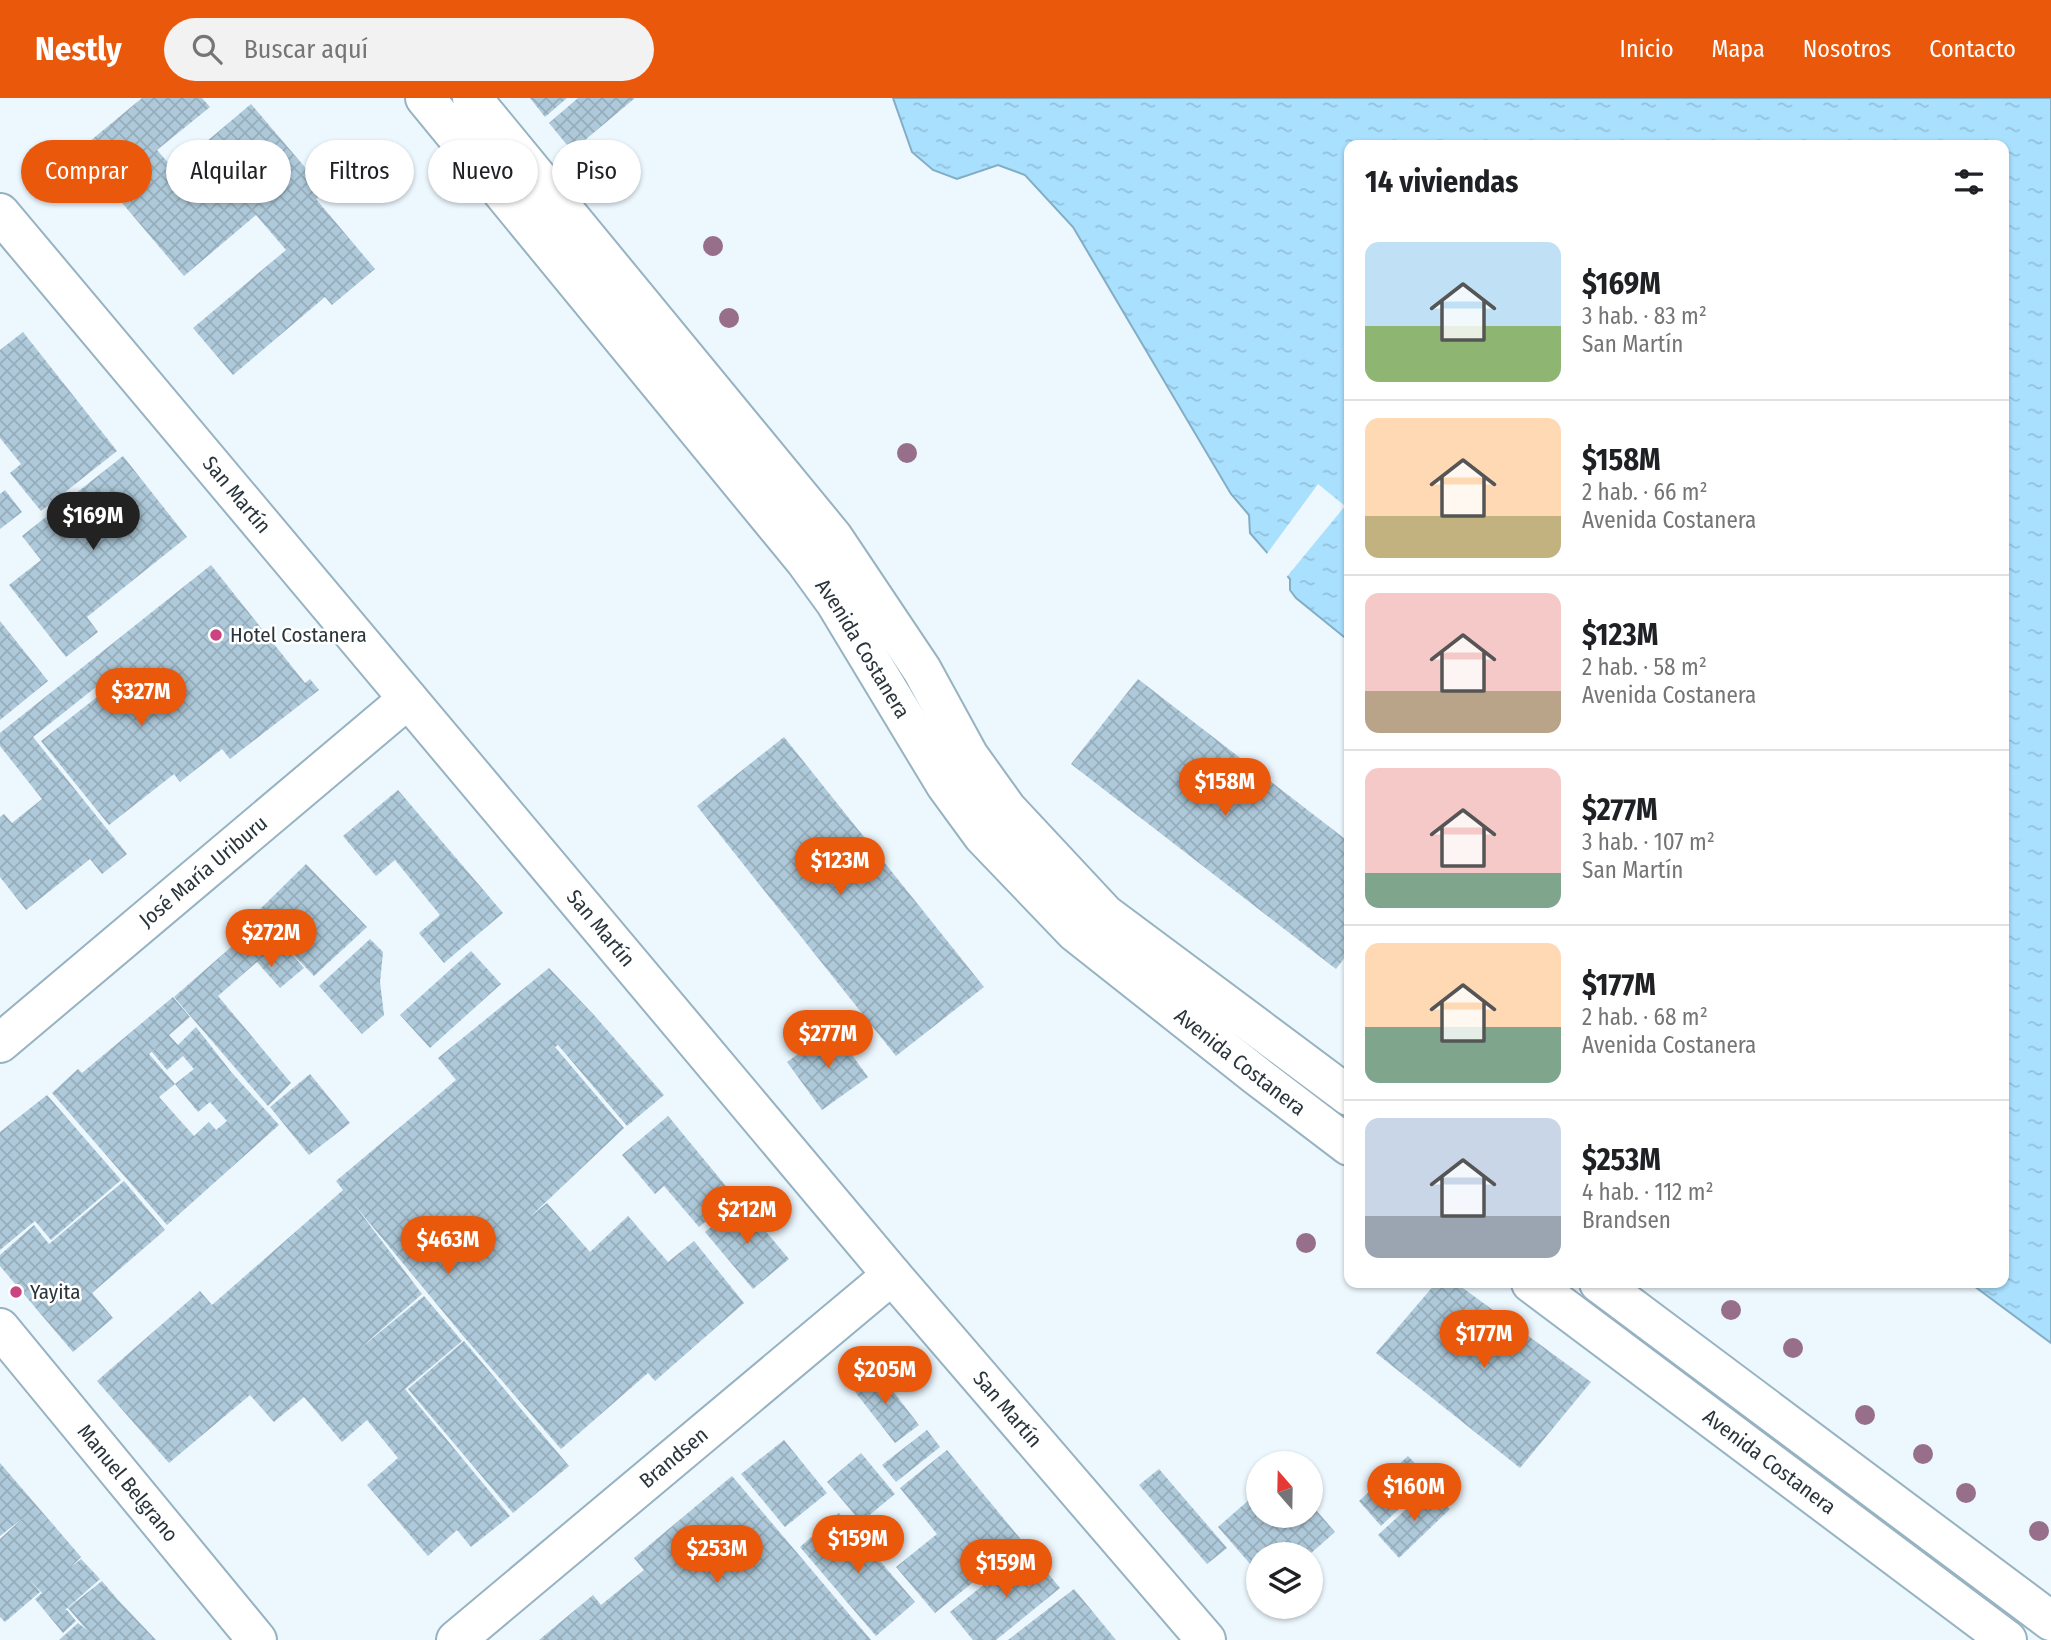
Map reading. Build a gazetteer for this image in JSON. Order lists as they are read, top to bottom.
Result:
{
  "streets": {
    "main road": [
      "San Martín",
      "Avenida Costanera",
      "José María Uriburu",
      "Brandsen",
      "Manuel Belgrano"
    ]
  },
  "crossings": [
    ["San Martín", "José María Uriburu"],
    ["San Martín", "Brandsen"]
  ],
  "places": ["Hotel Costanera", "Yayita"],
  "north": "top",
  "page": {
    "header": "Nestly",
    "search": "Buscar aquí",
    "nav": [
      "Inicio",
      "Mapa",
      "Nosotros",
      "Contacto"
    ],
    "chip": [
      "Comprar",
      "Alquilar",
      "Filtros",
      "Nuevo",
      "Piso"
    ],
    "heading": "14 viviendas",
    "list": [
      {
        "name": "$169M",
        "note": "3 hab. · 83 m² · San Martín"
      },
      {
        "name": "$158M",
        "note": "2 hab. · 66 m² · Avenida Costanera"
      },
      {
        "name": "$123M",
        "note": "2 hab. · 58 m² · Avenida Costanera"
      },
      {
        "name": "$277M",
        "note": "3 hab. · 107 m² · San Martín"
      },
      {
        "name": "$177M",
        "note": "2 hab. · 68 m² · Avenida Costanera"
      },
      {
        "name": "$253M",
        "note": "4 hab. · 112 m² · Brandsen"
      }
    ],
    "price": [
      "$169M",
      "$327M",
      "$158M",
      "$123M",
      "$272M",
      "$277M",
      "$212M",
      "$463M",
      "$177M",
      "$205M",
      "$160M",
      "$159M",
      "$253M",
      "$159M"
    ]
  }
}
